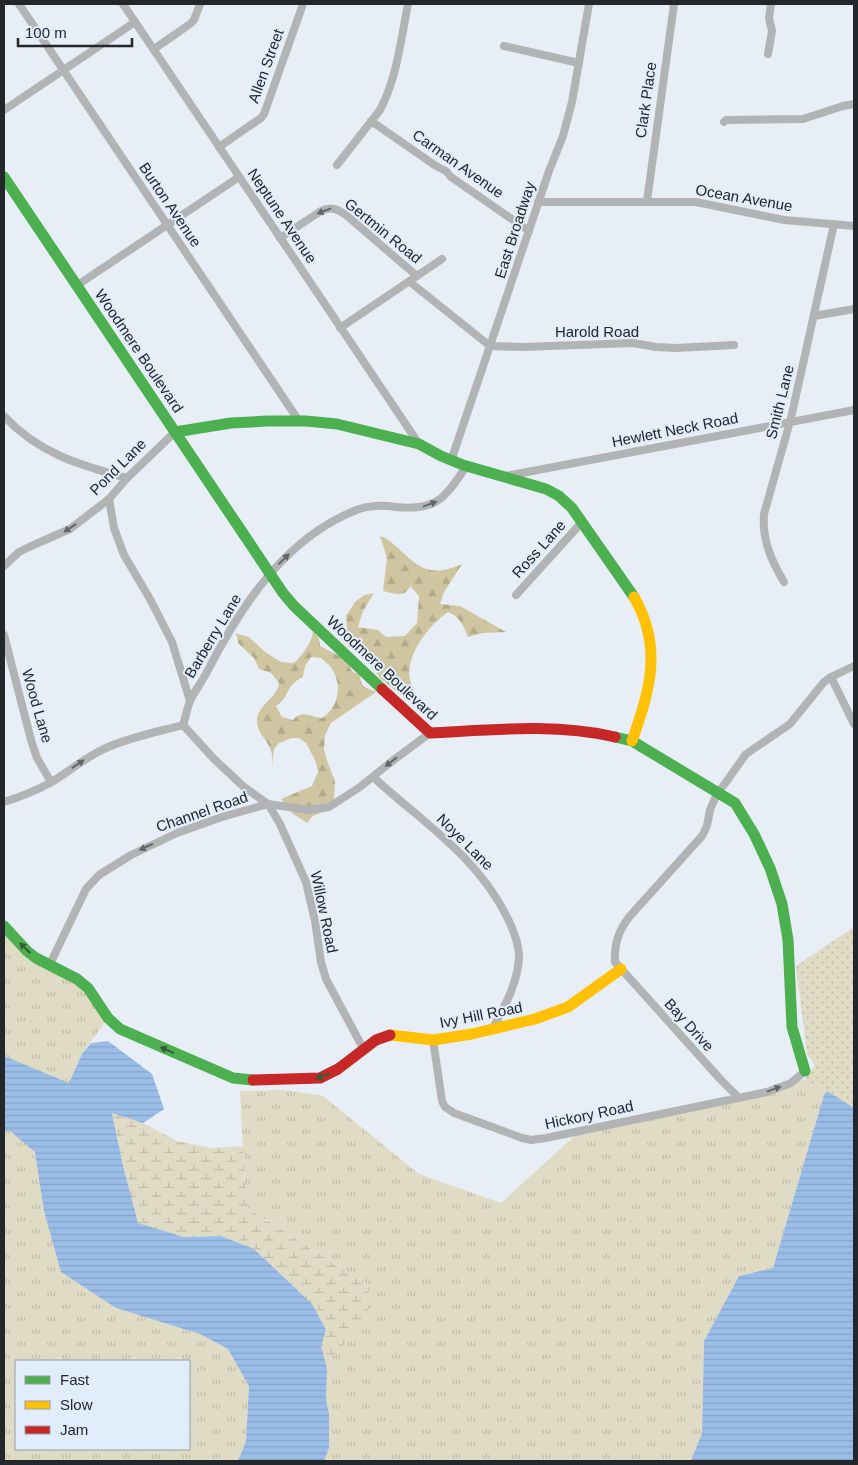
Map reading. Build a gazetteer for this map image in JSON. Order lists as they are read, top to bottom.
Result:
{
  "streets": {
    "street": [
      "Allen Street",
      "Clark Place",
      "Carman Avenue",
      "Ocean Avenue",
      "Burton Avenue",
      "Neptune Avenue",
      "East Broadway",
      "Gertmin Road",
      "Harold Road",
      "Woodmere Boulevard",
      "Smith Lane",
      "Hewlett Neck Road",
      "Pond Lane",
      "Ross Lane",
      "Barberry Lane",
      "Wood Lane",
      "Channel Road",
      "Noye Lane",
      "Willow Road",
      "Ivy Hill Road",
      "Bay Drive",
      "Hickory Road"
    ]
  },
  "crossings": [
    ["Allen Street", "Neptune Avenue"],
    ["Clark Place", "Ocean Avenue"],
    ["Carman Avenue", "East Broadway"],
    ["Ocean Avenue", "East Broadway"],
    ["Ocean Avenue", "Smith Lane"],
    ["Neptune Avenue", "Gertmin Road"],
    ["East Broadway", "Harold Road"],
    ["Woodmere Boulevard", "Pond Lane"],
    ["Woodmere Boulevard", "Barberry Lane"],
    ["Woodmere Boulevard", "Channel Road"],
    ["Woodmere Boulevard", "Hickory Road"],
    ["Smith Lane", "Hewlett Neck Road"],
    ["Barberry Lane", "Willow Road"],
    ["Channel Road", "Noye Lane"],
    ["Channel Road", "Willow Road"],
    ["Channel Road", "Ivy Hill Road"],
    ["Noye Lane", "Ivy Hill Road"],
    ["Willow Road", "Ivy Hill Road"],
    ["Ivy Hill Road", "Bay Drive"],
    ["Ivy Hill Road", "Hickory Road"],
    ["Bay Drive", "Hickory Road"]
  ],
  "one_way": [
    "Gertmin Road",
    "Pond Lane",
    "Barberry Lane",
    "Channel Road",
    "Ivy Hill Road"
  ],
  "legend": ["Fast", "Slow", "Jam"],
  "scale_bar": "100 m"
}
